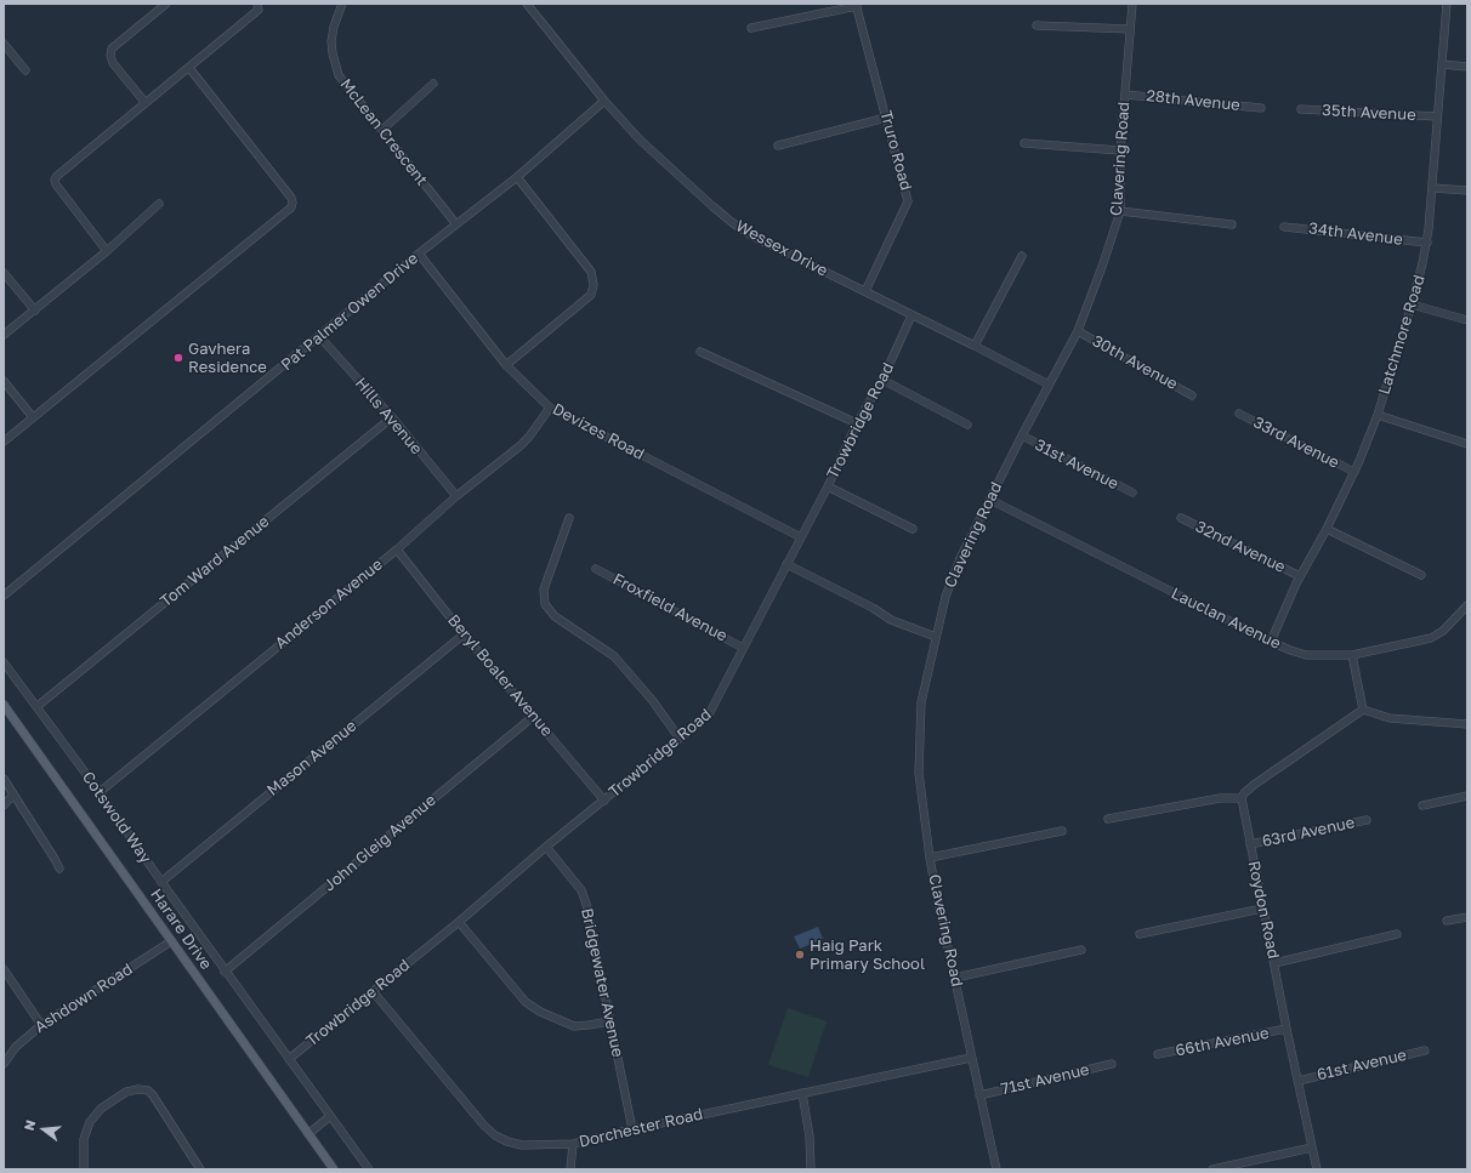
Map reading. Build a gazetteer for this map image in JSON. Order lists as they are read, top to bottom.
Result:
{
  "streets": {
    "main road": ["Harare Drive"],
    "street": [
      "28th Avenue",
      "35th Avenue",
      "McLean Crescent",
      "Truro Road",
      "Clavering Road",
      "34th Avenue",
      "Wessex Drive",
      "Pat Palmer Owen Drive",
      "Latchmore Road",
      "30th Avenue",
      "Hills Avenue",
      "Trowbridge Road",
      "Devizes Road",
      "33rd Avenue",
      "31st Avenue",
      "32nd Avenue",
      "Tom Ward Avenue",
      "Anderson Avenue",
      "Froxfield Avenue",
      "Lauclan Avenue",
      "Beryl Boaler Avenue",
      "Mason Avenue",
      "Cotswold Way",
      "63rd Avenue",
      "John Gleig Avenue",
      "Roydon Road",
      "Bridgewater Avenue",
      "Ashdown Road",
      "66th Avenue",
      "61st Avenue",
      "71st Avenue",
      "Dorchester Road"
    ]
  },
  "crossings": [
    ["28th Avenue", "Clavering Road"],
    ["35th Avenue", "Latchmore Road"],
    ["McLean Crescent", "Pat Palmer Owen Drive"],
    ["Truro Road", "Wessex Drive"],
    ["Clavering Road", "Wessex Drive"],
    ["Clavering Road", "30th Avenue"],
    ["Clavering Road", "31st Avenue"],
    ["Clavering Road", "Lauclan Avenue"],
    ["Clavering Road", "71st Avenue"],
    ["Clavering Road", "Dorchester Road"],
    ["34th Avenue", "Latchmore Road"],
    ["Wessex Drive", "Pat Palmer Owen Drive"],
    ["Wessex Drive", "Trowbridge Road"],
    ["Pat Palmer Owen Drive", "Hills Avenue"],
    ["Pat Palmer Owen Drive", "Devizes Road"],
    ["Latchmore Road", "33rd Avenue"],
    ["Latchmore Road", "32nd Avenue"],
    ["Latchmore Road", "Lauclan Avenue"],
    ["Hills Avenue", "Tom Ward Avenue"],
    ["Hills Avenue", "Anderson Avenue"],
    ["Trowbridge Road", "Devizes Road"],
    ["Trowbridge Road", "Froxfield Avenue"],
    ["Trowbridge Road", "Beryl Boaler Avenue"],
    ["Trowbridge Road", "Cotswold Way"],
    ["Trowbridge Road", "Bridgewater Avenue"],
    ["Trowbridge Road", "Dorchester Road"],
    ["Devizes Road", "Anderson Avenue"],
    ["Tom Ward Avenue", "Cotswold Way"],
    ["Anderson Avenue", "Beryl Boaler Avenue"],
    ["Anderson Avenue", "Cotswold Way"],
    ["Beryl Boaler Avenue", "Mason Avenue"],
    ["Beryl Boaler Avenue", "John Gleig Avenue"],
    ["Mason Avenue", "Cotswold Way"],
    ["Cotswold Way", "John Gleig Avenue"],
    ["63rd Avenue", "Roydon Road"],
    ["Roydon Road", "66th Avenue"],
    ["Roydon Road", "61st Avenue"],
    ["Harare Drive", "Ashdown Road"],
    ["Bridgewater Avenue", "Dorchester Road"]
  ],
  "places": ["Gavhera Residence", "Haig Park Primary School"],
  "north": "left"
}
